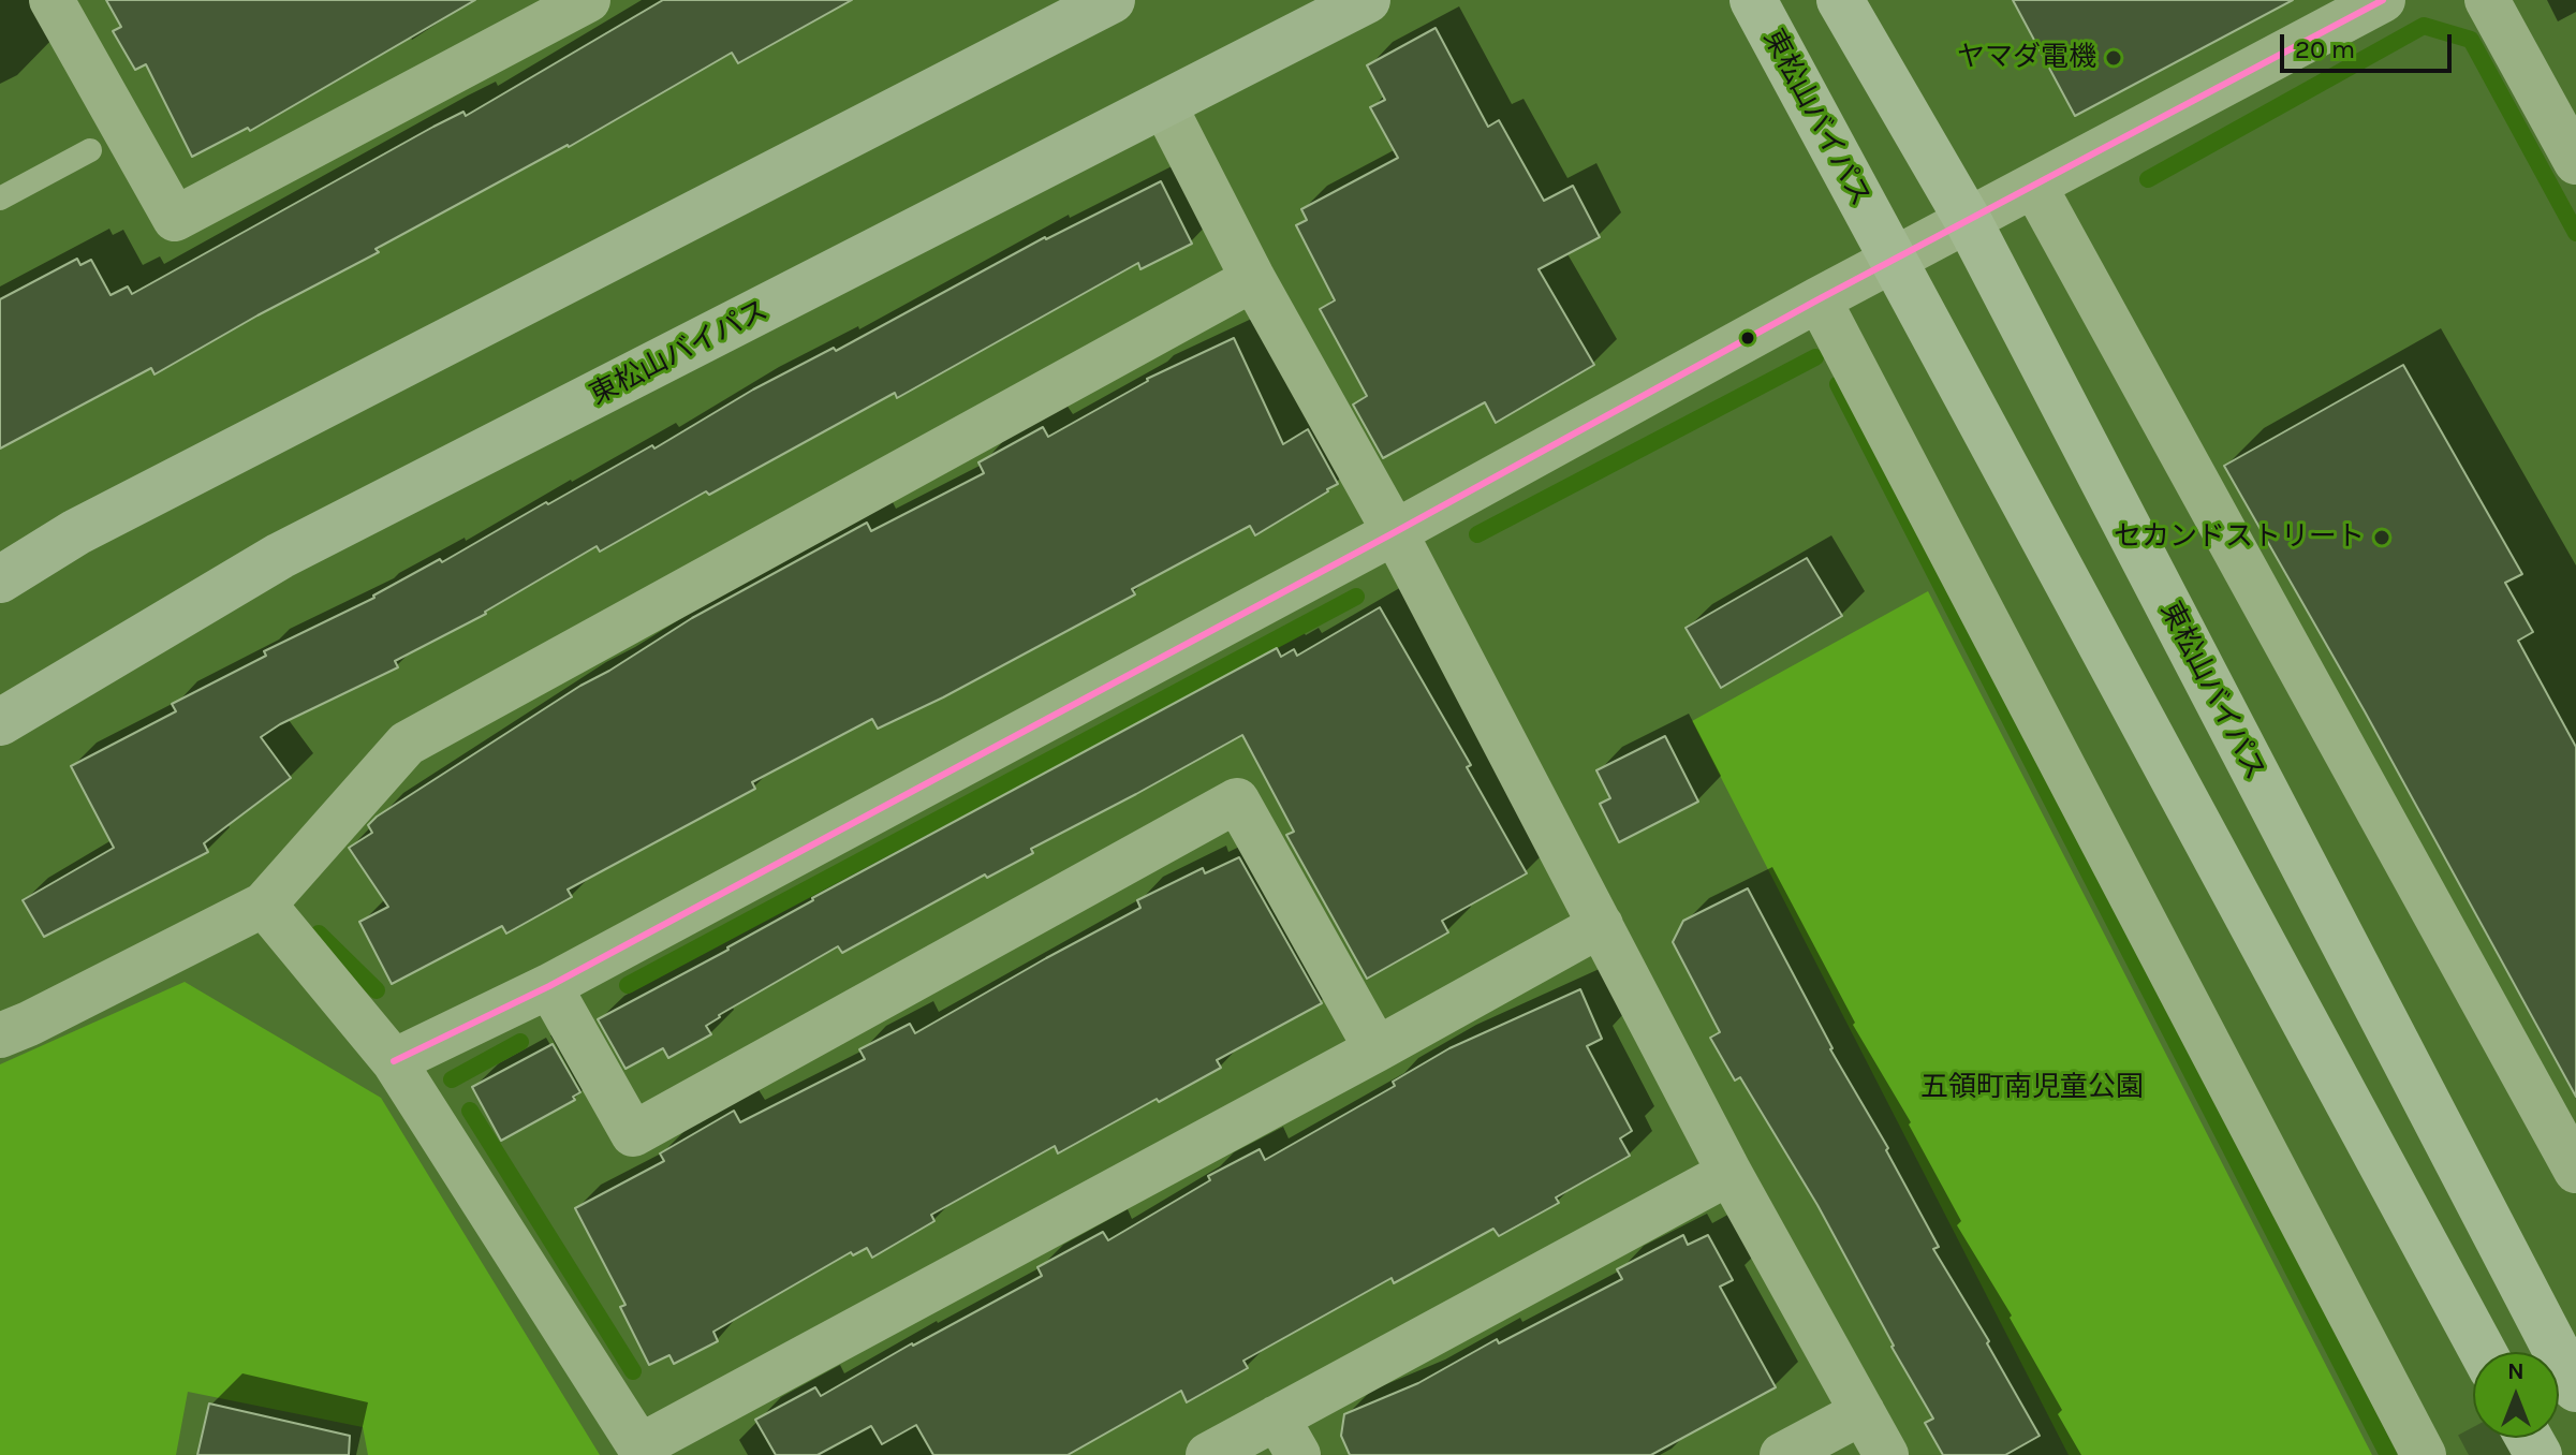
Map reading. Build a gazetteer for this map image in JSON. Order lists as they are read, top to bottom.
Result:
{
  "streets": {
    "highway": ["東松山バイパス"]
  },
  "parks": ["五領町南児童公園"],
  "places": ["ヤマダ電機", "セカンドストリート"],
  "scale_bar": "20 m",
  "north": "top"
}
